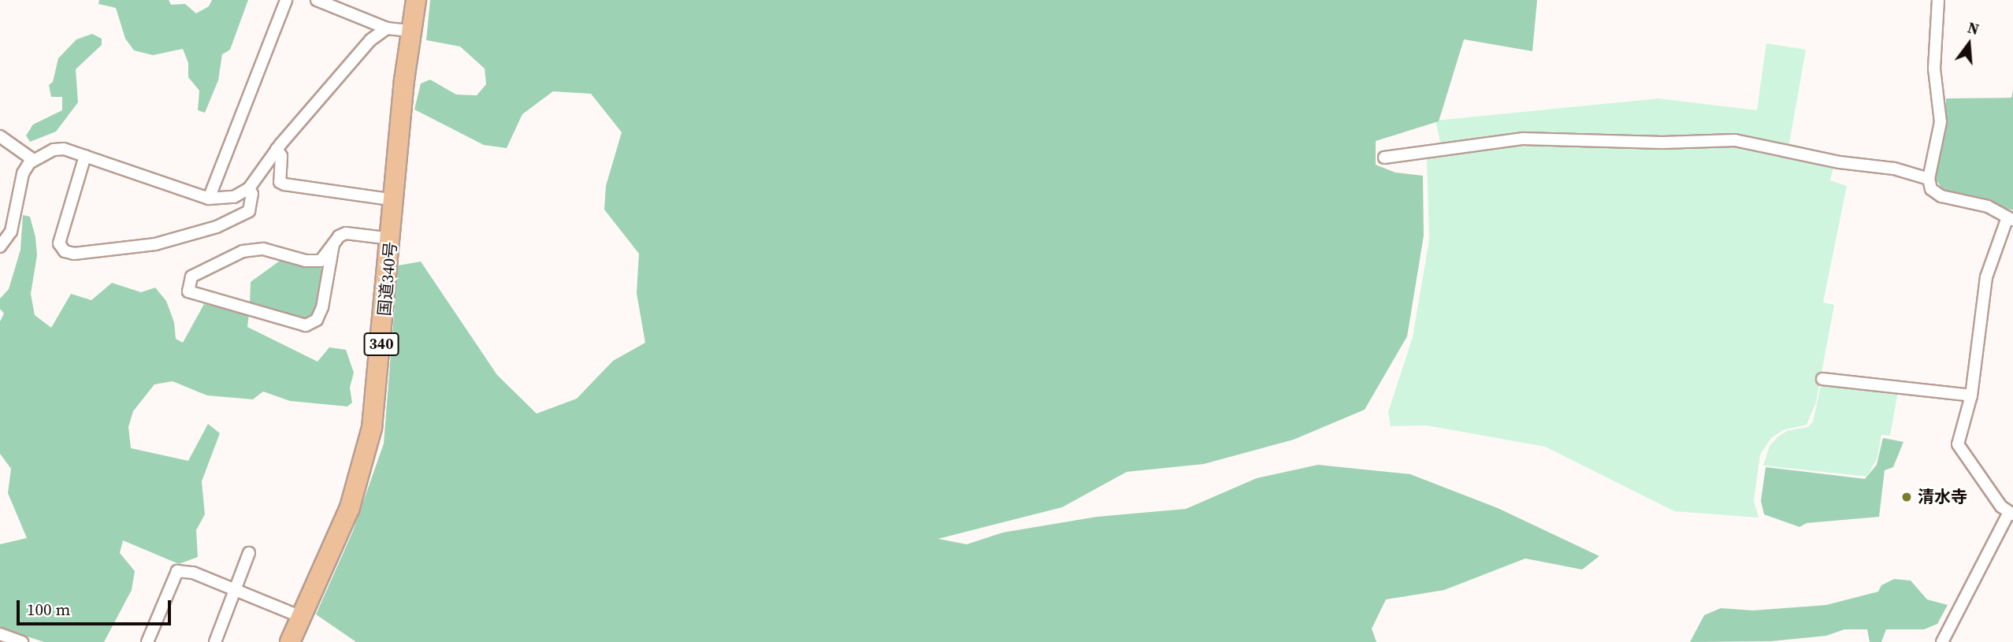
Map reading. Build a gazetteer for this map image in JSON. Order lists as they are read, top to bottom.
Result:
{
  "streets": {
    "highway": ["国道340号", "340"]
  },
  "places": ["清水寺"],
  "scale_bar": "100 m",
  "north": "top"
}
